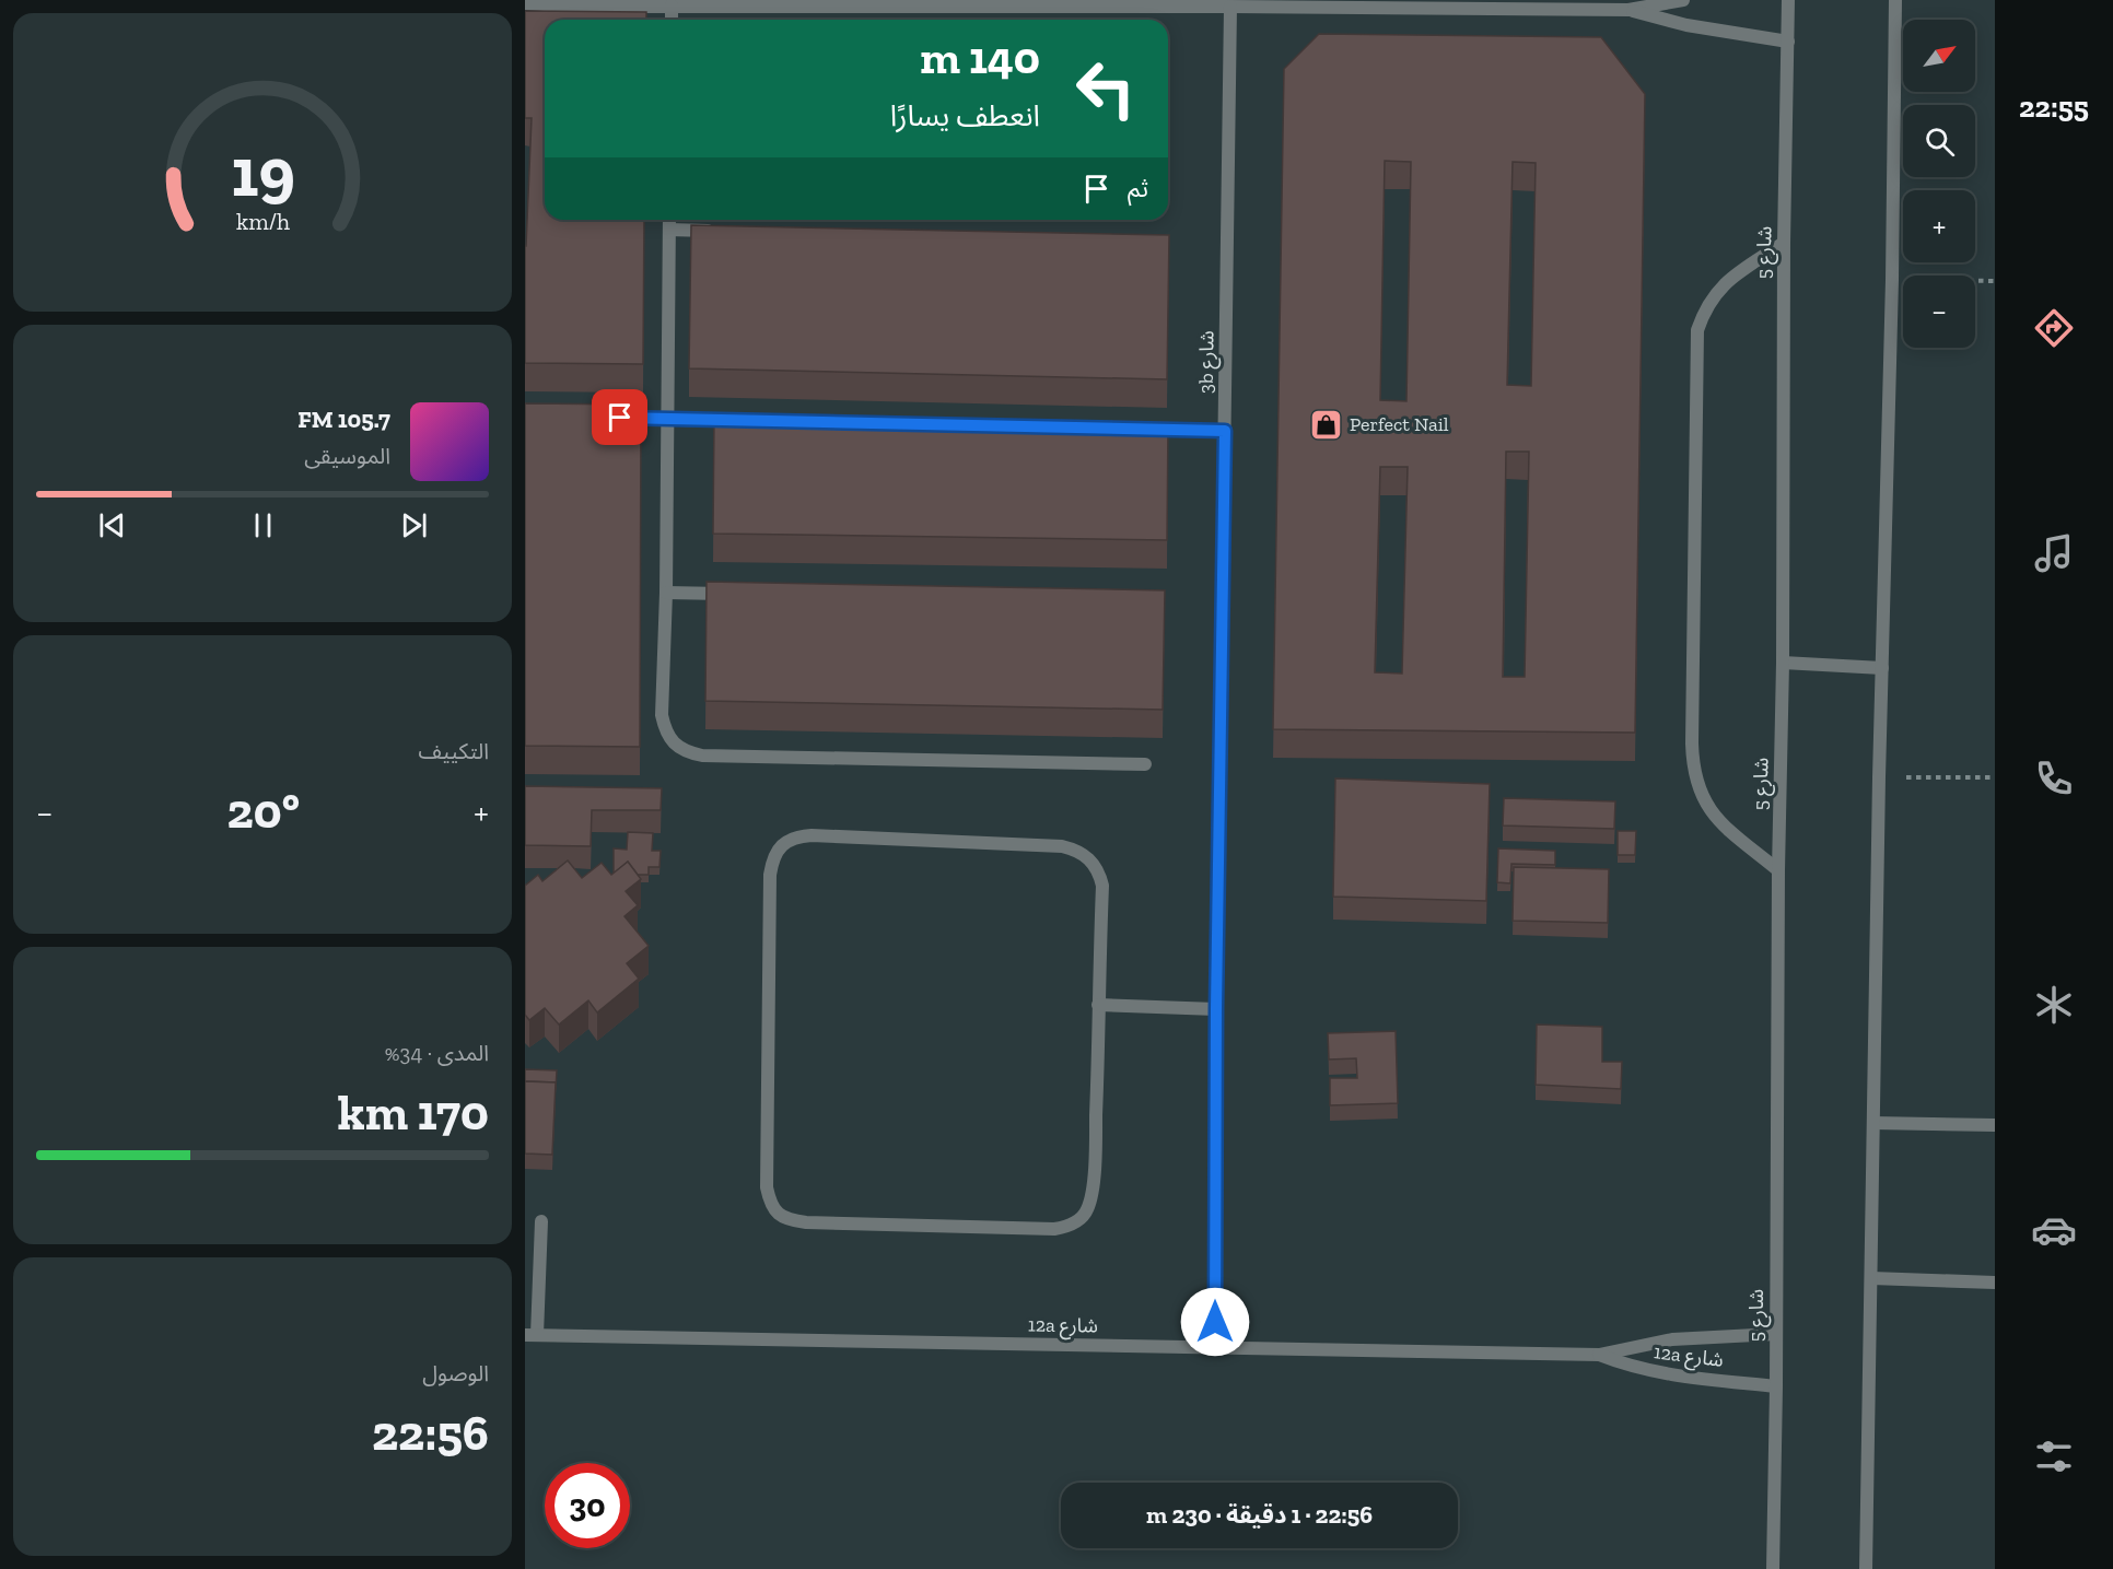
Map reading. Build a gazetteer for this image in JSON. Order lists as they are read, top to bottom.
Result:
{
  "streets": {
    "street": ["شارع 5", "3b شارع", "12a شارع"]
  },
  "crossings": [
    ["شارع 5", "12a شارع"],
    ["3b شارع", "12a شارع"]
  ],
  "places": {
    "shop": ["Perfect Nail"]
  },
  "north": "top right",
  "page": {
    "tabs": "22:55",
    "map_buttons": ["+", "−"],
    "turn": ["140 m", "انعطف يسارًا"],
    "then": "ثم",
    "song": ["105.7 FM", "الموسيقى"],
    "tile": [
      "التكييف",
      ["المدى · 34%", "170 km"],
      ["الوصول", "22:56"]
    ],
    "heat": ["−", "20°", "+"],
    "limit": "30",
    "trip": "22:56 · 1 دقيقة · 230 m",
    "gauge": ["19", "km/h"]
  }
}
